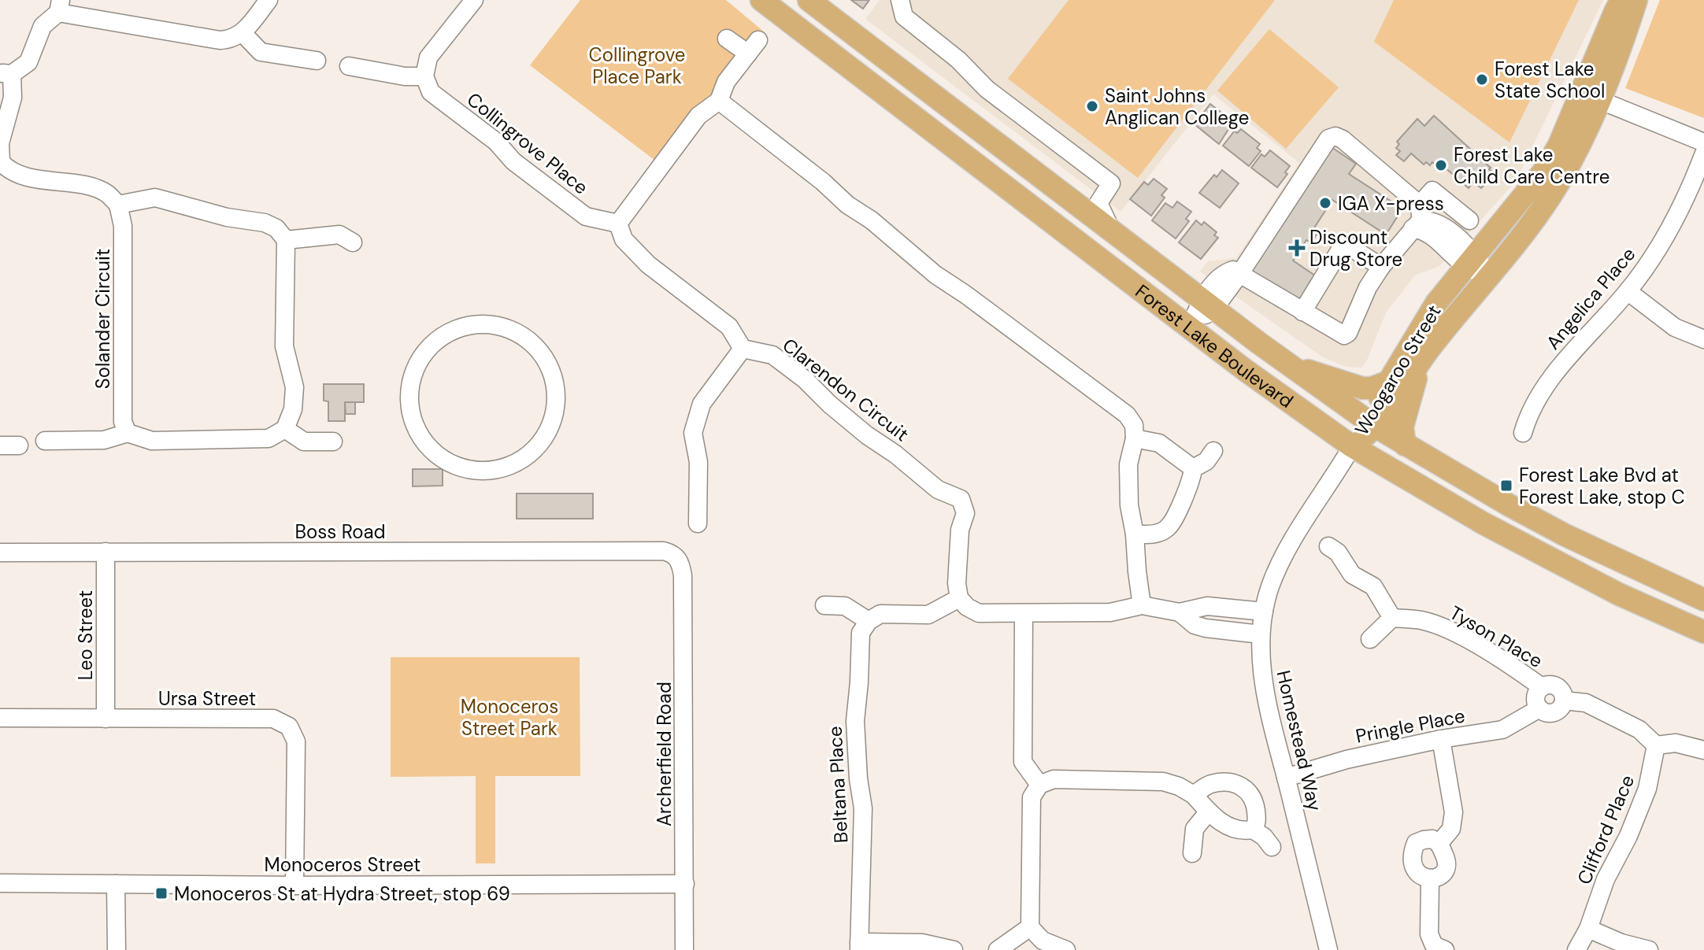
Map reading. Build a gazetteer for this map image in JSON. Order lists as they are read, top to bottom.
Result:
{
  "streets": {
    "main road": ["Forest Lake Boulevard", "Woogaroo Street"],
    "street": [
      "Collingrove Place",
      "Angelica Place",
      "Solander Circuit",
      "Clarendon Circuit",
      "Boss Road",
      "Leo Street",
      "Tyson Place",
      "Ursa Street",
      "Pringle Place",
      "Homestead Way",
      "Archerfield Road",
      "Beltana Place",
      "Clifford Place",
      "Monoceros Street"
    ]
  },
  "crossings": [
    ["Forest Lake Boulevard", "Woogaroo Street"],
    ["Forest Lake Boulevard", "Homestead Way"],
    ["Woogaroo Street", "Homestead Way"],
    ["Boss Road", "Leo Street"],
    ["Boss Road", "Archerfield Road"],
    ["Leo Street", "Ursa Street"],
    ["Tyson Place", "Pringle Place"],
    ["Ursa Street", "Monoceros Street"],
    ["Pringle Place", "Homestead Way"],
    ["Archerfield Road", "Monoceros Street"]
  ],
  "parks": ["Collingrove Place Park", "Monoceros Street Park"],
  "places": {
    "other": [
      "Forest Lake State School",
      "Saint Johns Anglican College",
      "Forest Lake Child Care Centre",
      "IGA X-press"
    ],
    "health": ["Discount Drug Store"],
    "transit": ["Forest Lake Bvd at Forest Lake, stop C", "Monoceros St at Hydra Street, stop 69"]
  }
}
